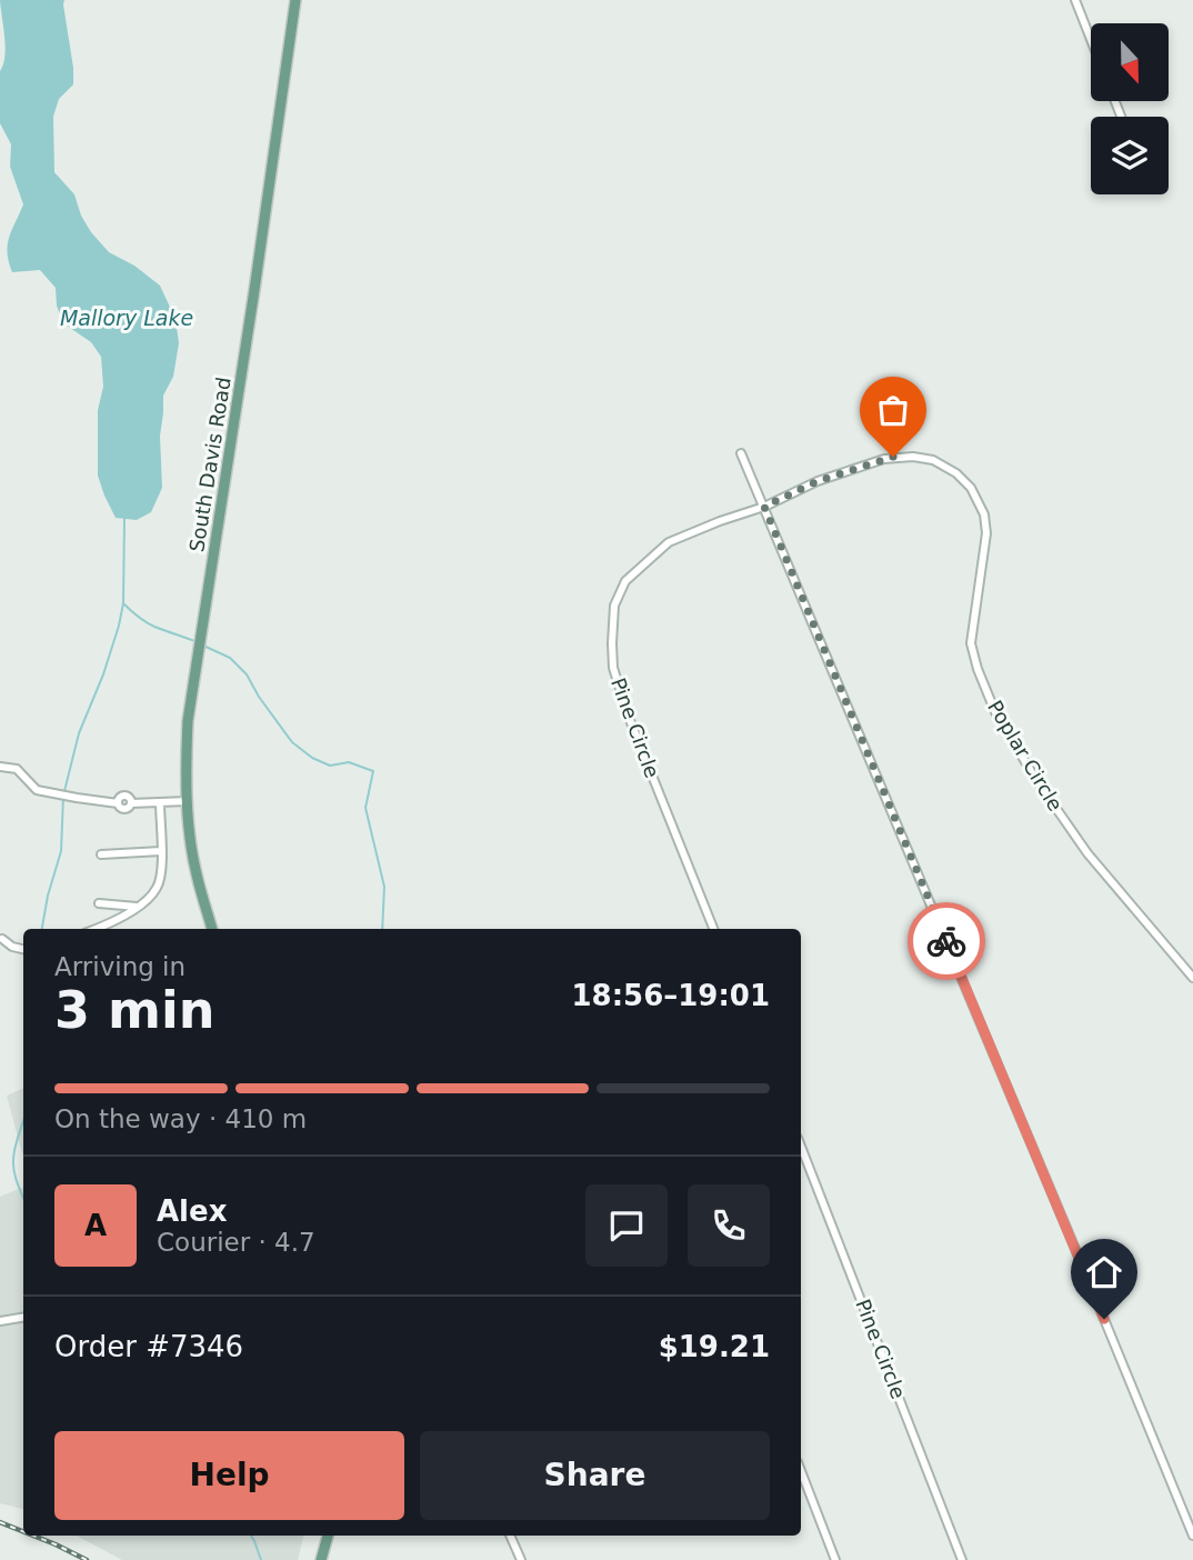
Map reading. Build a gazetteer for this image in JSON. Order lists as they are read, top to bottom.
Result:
{
  "streets": {
    "main road": ["South Davis Road"],
    "street": ["Pine Circle", "Poplar Circle"]
  },
  "crossings": [
    ["Pine Circle", "Poplar Circle"]
  ],
  "water": ["Mallory Lake"],
  "north": "bottom",
  "page": {
    "heading": ["3 min", "Arriving in", "18:56–19:01"],
    "panel": [
      "Alex",
      "Courier · 4.7",
      "Order #7346",
      "$19.21"
    ],
    "bar": "On the way · 410 m",
    "round": "A",
    "buttons": ["Help", "Share"]
  }
}
